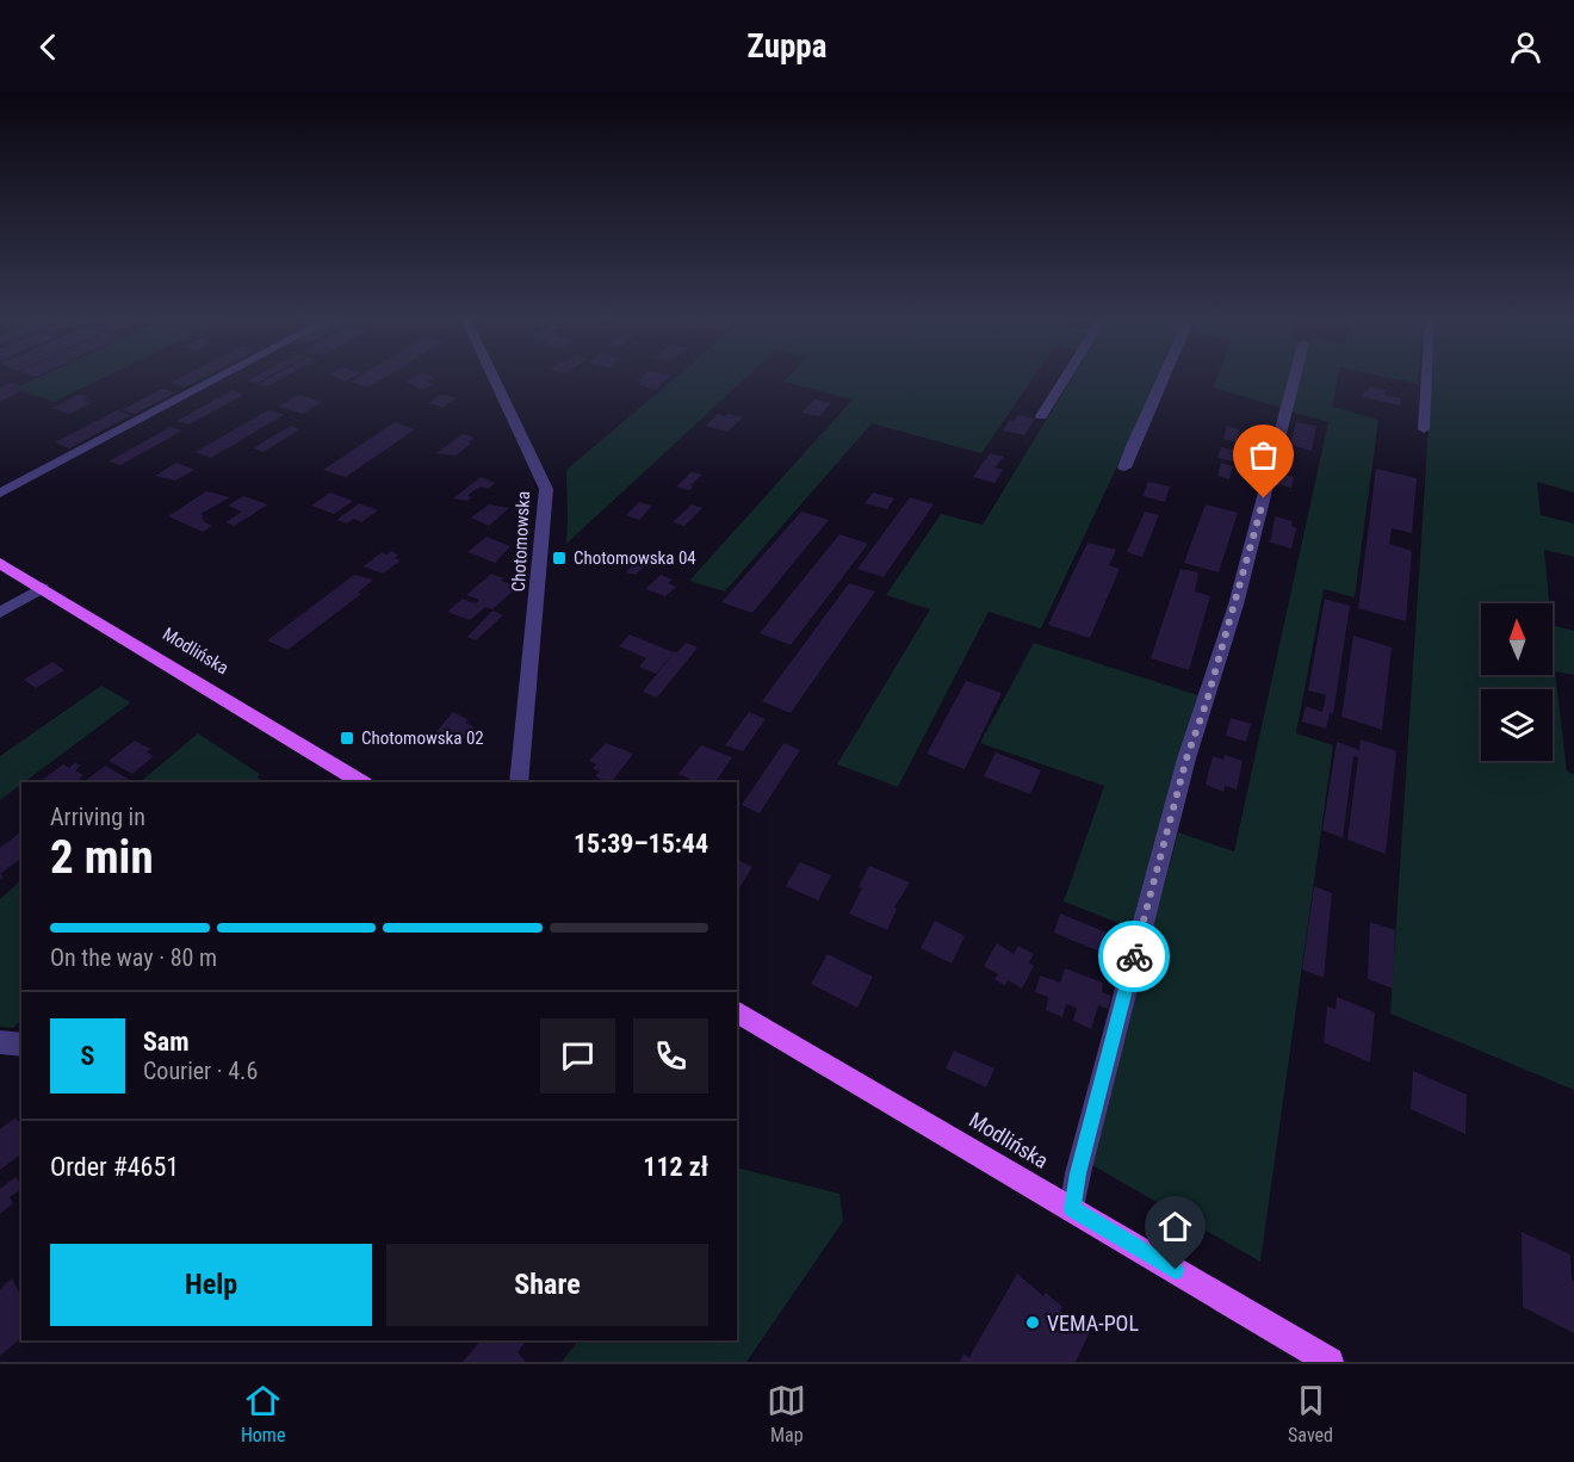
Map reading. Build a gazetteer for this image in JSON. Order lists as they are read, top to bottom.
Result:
{
  "streets": {
    "main road": ["Modlińska"],
    "street": ["Chotomowska"]
  },
  "places": {
    "transit": ["Chotomowska 04", "Chotomowska 02"],
    "other": ["VEMA-POL"]
  },
  "north": "top",
  "page": {
    "header": "Zuppa",
    "heading": ["2 min", "Arriving in", "15:39–15:44"],
    "panel": [
      "Sam",
      "Courier · 4.6",
      "Order #4651",
      "112 zł"
    ],
    "bar": "On the way · 80 m",
    "round": "S",
    "buttons": ["Help", "Share"],
    "tabs": ["Home", "Map", "Saved"]
  }
}
